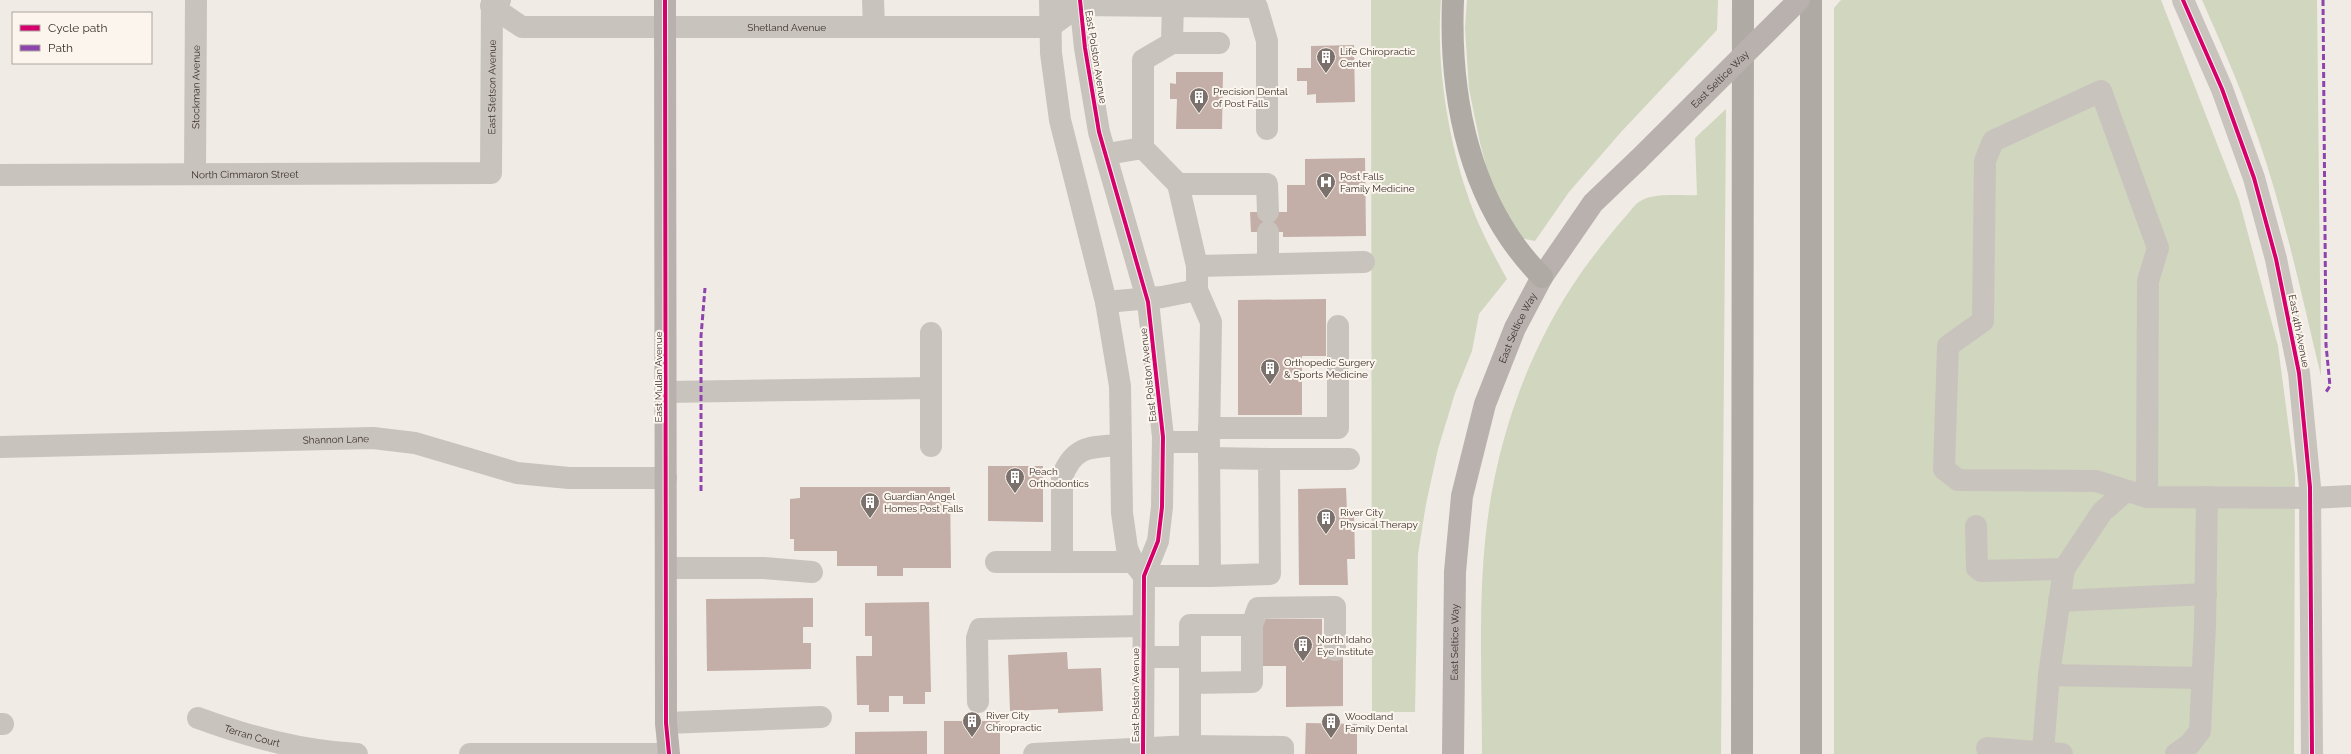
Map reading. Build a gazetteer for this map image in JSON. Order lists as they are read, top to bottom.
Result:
{
  "streets": {
    "main road": ["East Seltice Way", "East Mullan Avenue"],
    "street": [
      "Shetland Avenue",
      "East Polston Avenue",
      "Stockman Avenue",
      "East Stetson Avenue",
      "North Cimmaron Street",
      "East 4th Avenue",
      "Shannon Lane",
      "Terran Court"
    ]
  },
  "crossings": [
    ["Shetland Avenue", "East Polston Avenue"],
    ["Shetland Avenue", "East Stetson Avenue"],
    ["Shetland Avenue", "East Mullan Avenue"],
    ["Stockman Avenue", "North Cimmaron Street"],
    ["East Stetson Avenue", "North Cimmaron Street"],
    ["East Mullan Avenue", "Shannon Lane"]
  ],
  "places": {
    "building": [
      "Life Chiropractic Center",
      "Precision Dental of Post Falls",
      "Orthopedic Surgery & Sports Medicine",
      "Peach Orthodontics",
      "Guardian Angel Homes Post Falls",
      "River City Physical Therapy",
      "North Idaho Eye Institute",
      "River City Chiropractic",
      "Woodland Family Dental"
    ],
    "hospital": ["Post Falls Family Medicine"]
  },
  "legend": ["Cycle path", "Path"]
}
